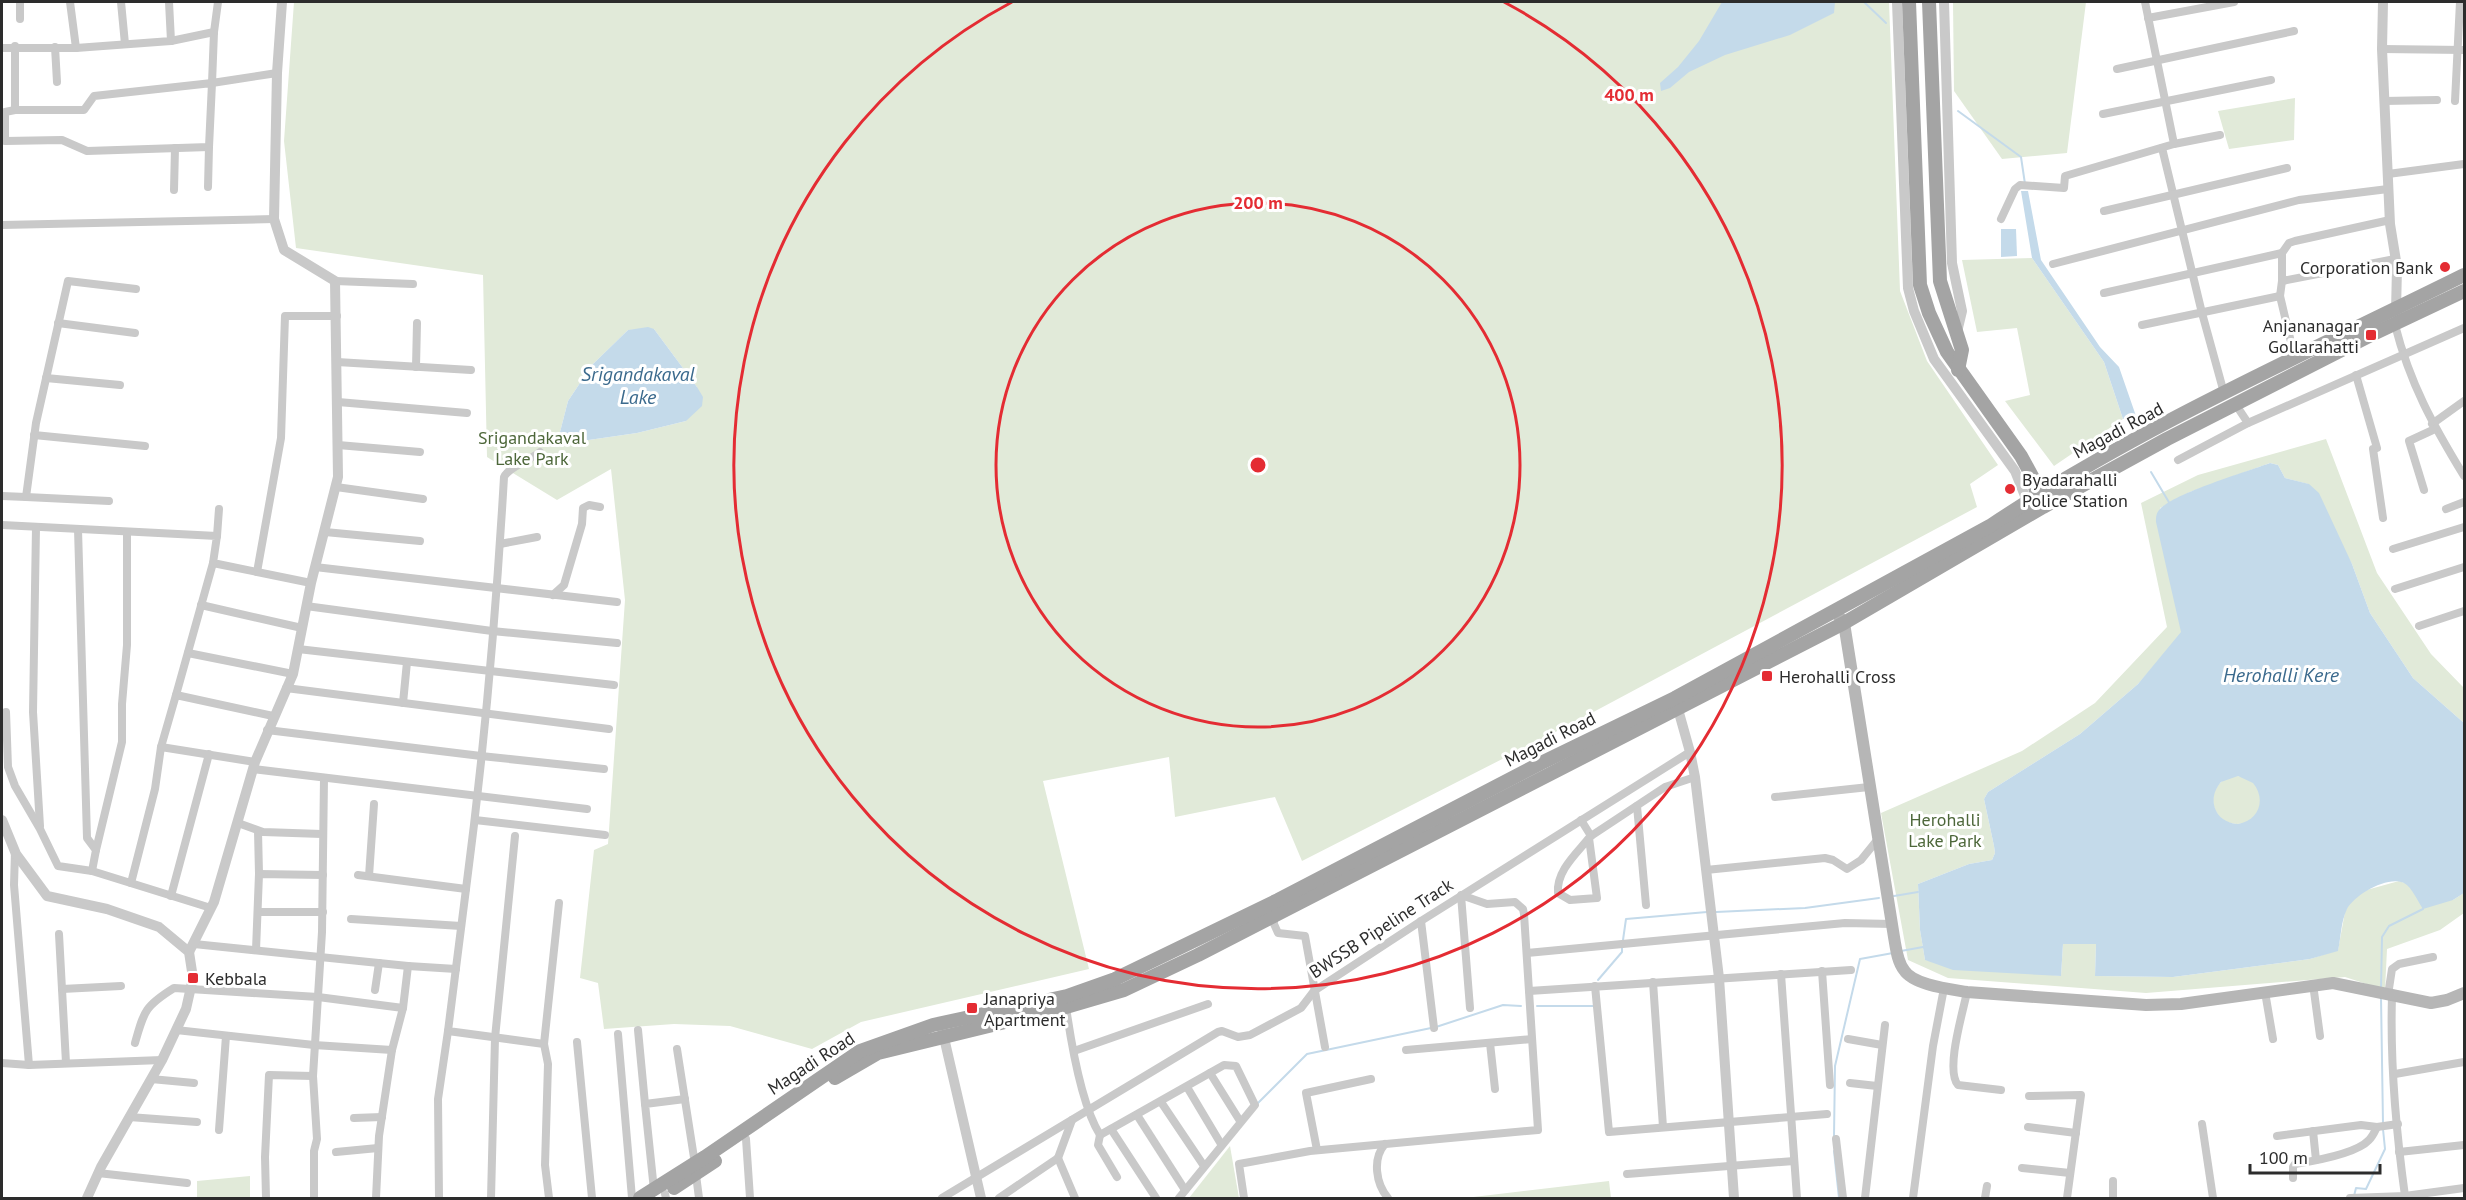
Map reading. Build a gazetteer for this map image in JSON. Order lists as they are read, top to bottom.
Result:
{
  "streets": {
    "main road": ["Magadi Road"],
    "street": ["BWSSB Pipeline Track"]
  },
  "water": ["Srigandakaval Lake", "Herohalli Kere"],
  "parks": ["Srigandakaval Lake Park", "Herohalli Lake Park"],
  "places": {
    "other": ["Corporation Bank", "Byadarahalli Police Station"],
    "transit": [
      "Anjananagar Gollarahatti",
      "Herohalli Cross",
      "Kebbala",
      "Janapriya Apartment"
    ]
  },
  "scale_bar": "100 m",
  "rings": ["400 m", "200 m"]
}
